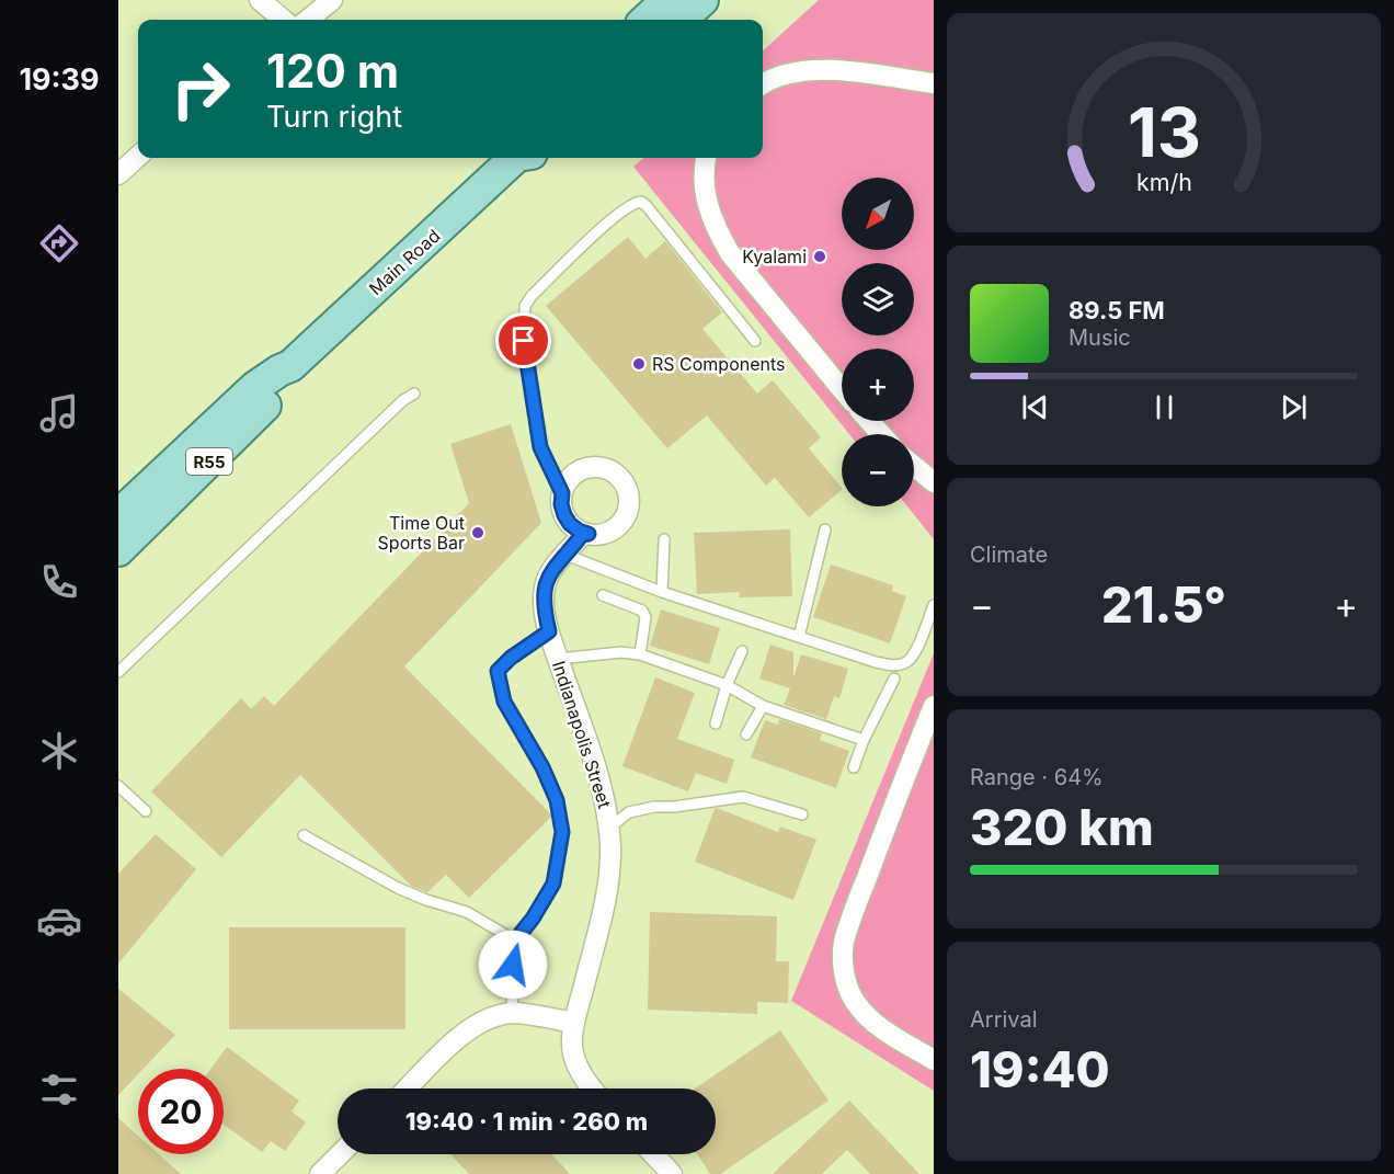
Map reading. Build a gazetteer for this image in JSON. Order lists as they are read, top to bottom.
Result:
{
  "streets": {
    "main road": ["Main Road", "R55"],
    "street": ["Indianapolis Street"]
  },
  "places": ["Kyalami", "RS Components", "Time Out Sports Bar"],
  "north": "bottom left",
  "page": {
    "tabs": "19:39",
    "turn": ["120 m", "Turn right"],
    "map_buttons": ["+", "−"],
    "song": ["89.5 FM", "Music"],
    "tile": [
      "Climate",
      ["Range · 64%", "320 km"],
      ["Arrival", "19:40"]
    ],
    "heat": ["−", "21.5°", "+"],
    "limit": "20",
    "trip": "19:40 · 1 min · 260 m",
    "gauge": ["13", "km/h"]
  }
}
